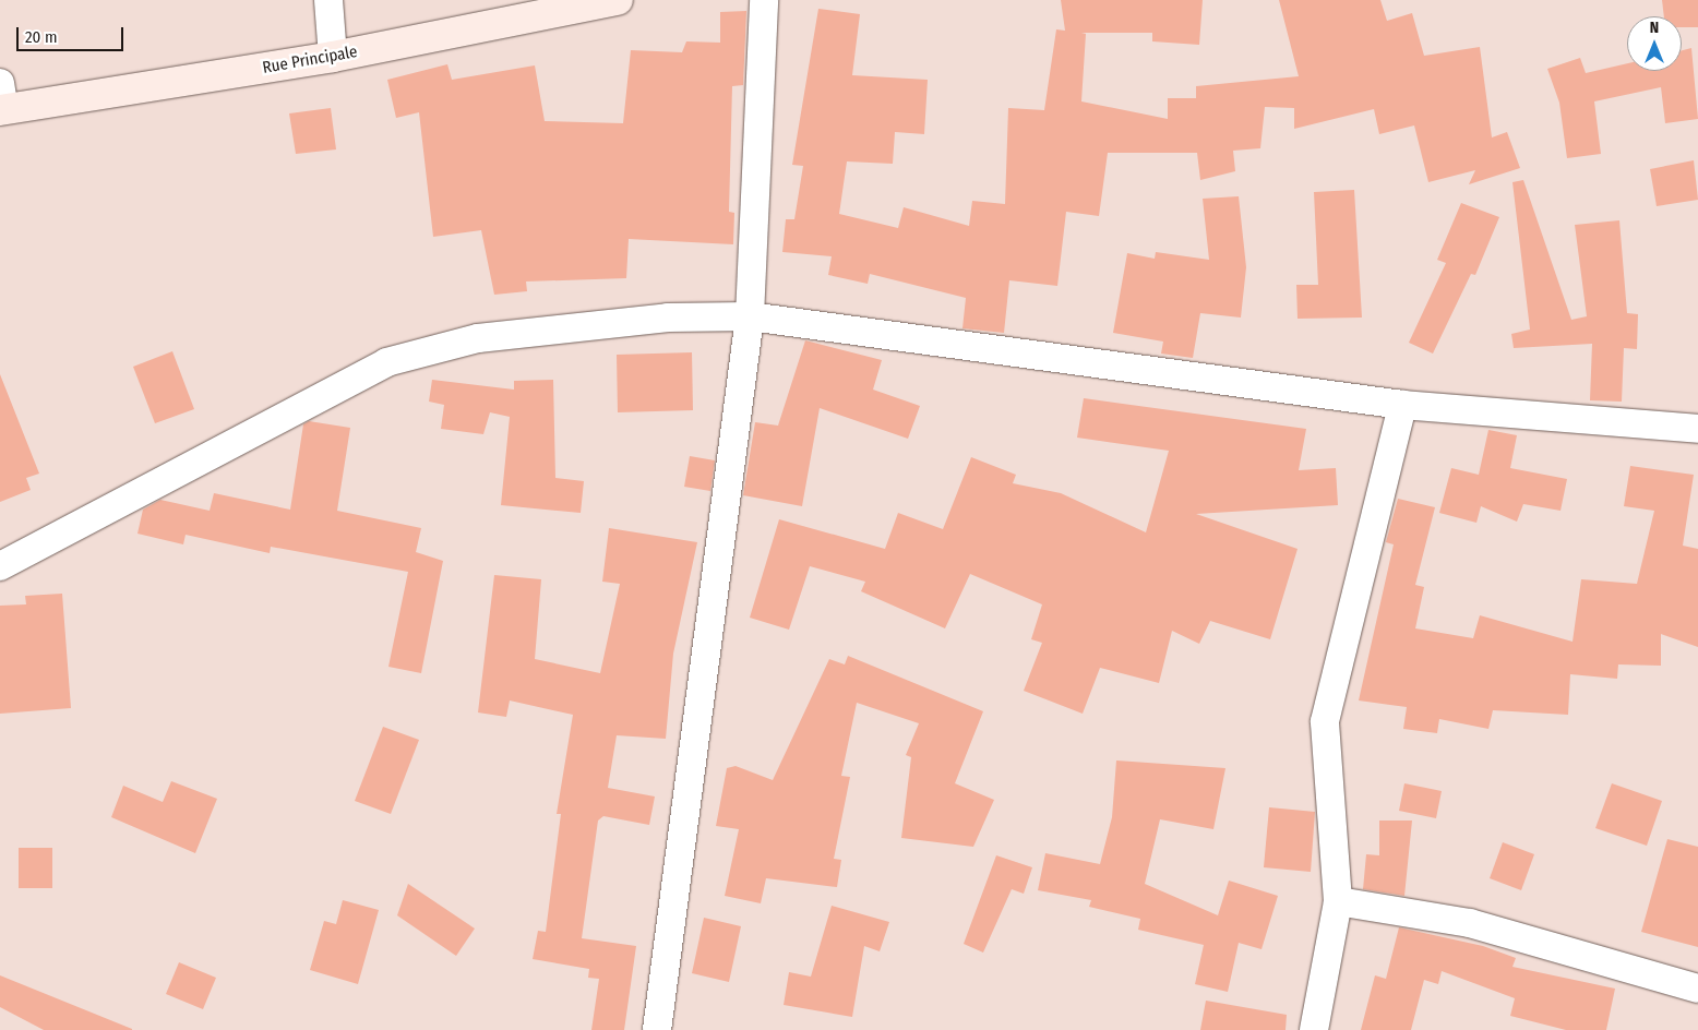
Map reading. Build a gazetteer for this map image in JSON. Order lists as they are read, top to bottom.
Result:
{
  "streets": {
    "main road": ["Rue Principale"]
  },
  "scale_bar": "20 m",
  "north": "top"
}
